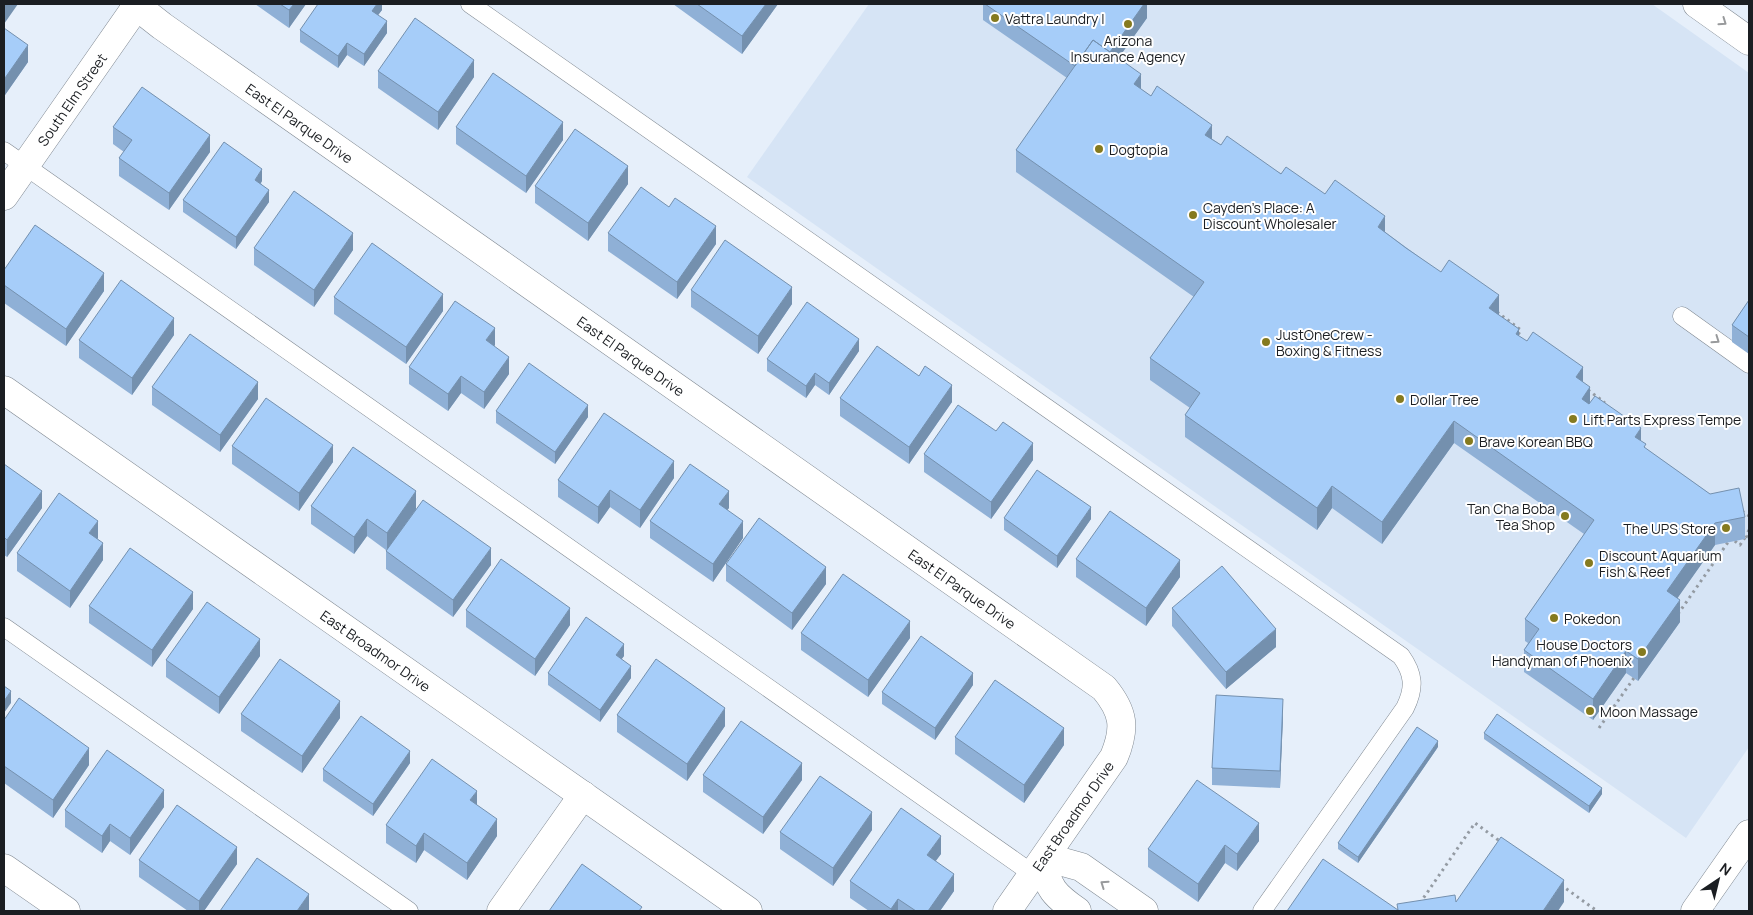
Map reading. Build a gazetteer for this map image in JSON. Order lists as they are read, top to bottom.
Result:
{
  "streets": {
    "street": ["South Elm Street", "East El Parque Drive", "East Broadmor Drive"]
  },
  "crossings": [
    ["South Elm Street", "East El Parque Drive"],
    ["East El Parque Drive", "East Broadmor Drive"]
  ],
  "places": [
    "Vattra Laundry I",
    "Arizona Insurance Agency",
    "Dogtopia",
    "Cayden's Place: A Discount Wholesaler",
    "JustOneCrew - Boxing & Fitness",
    "Dollar Tree",
    "Lift Parts Express Tempe",
    "Brave Korean BBQ",
    "Tan Cha Boba Tea Shop",
    "The UPS Store",
    "Discount Aquarium Fish & Reef",
    "Pokedon",
    "House Doctors Handyman of Phoenix",
    "Moon Massage"
  ],
  "north": "top right"
}
